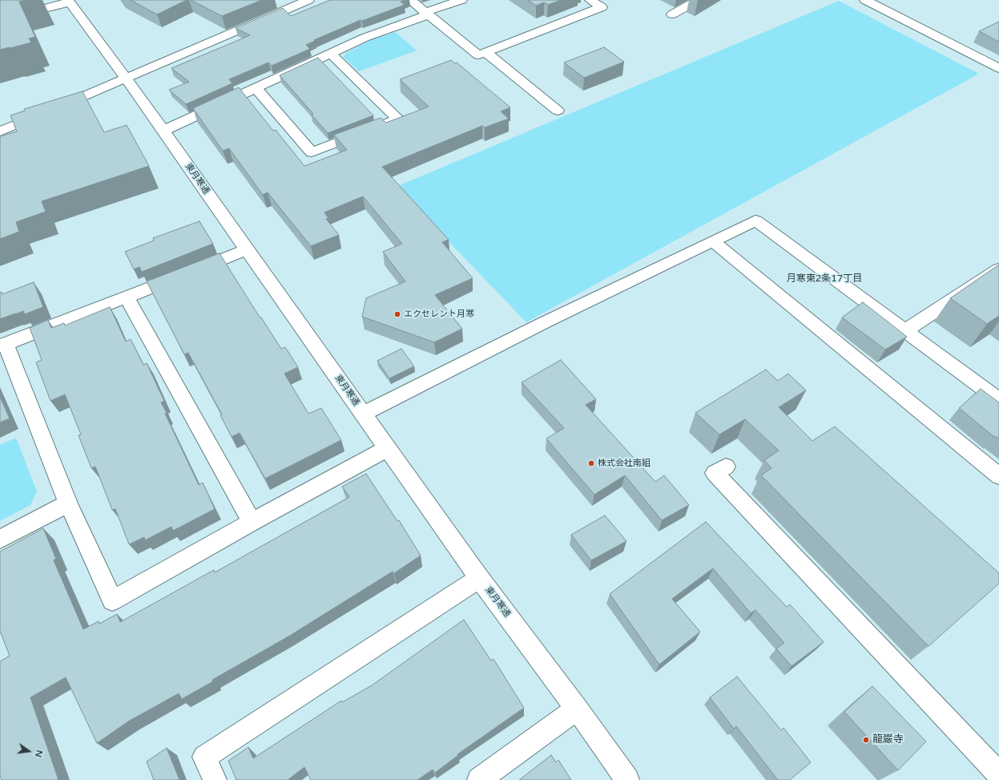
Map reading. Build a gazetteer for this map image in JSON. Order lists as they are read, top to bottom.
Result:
{
  "streets": {
    "street": ["東月寒通"]
  },
  "districts": ["月寒東2条17丁目"],
  "places": ["エクセレント月寒", "株式会社南組", "龍巌寺"],
  "north": "right"
}
